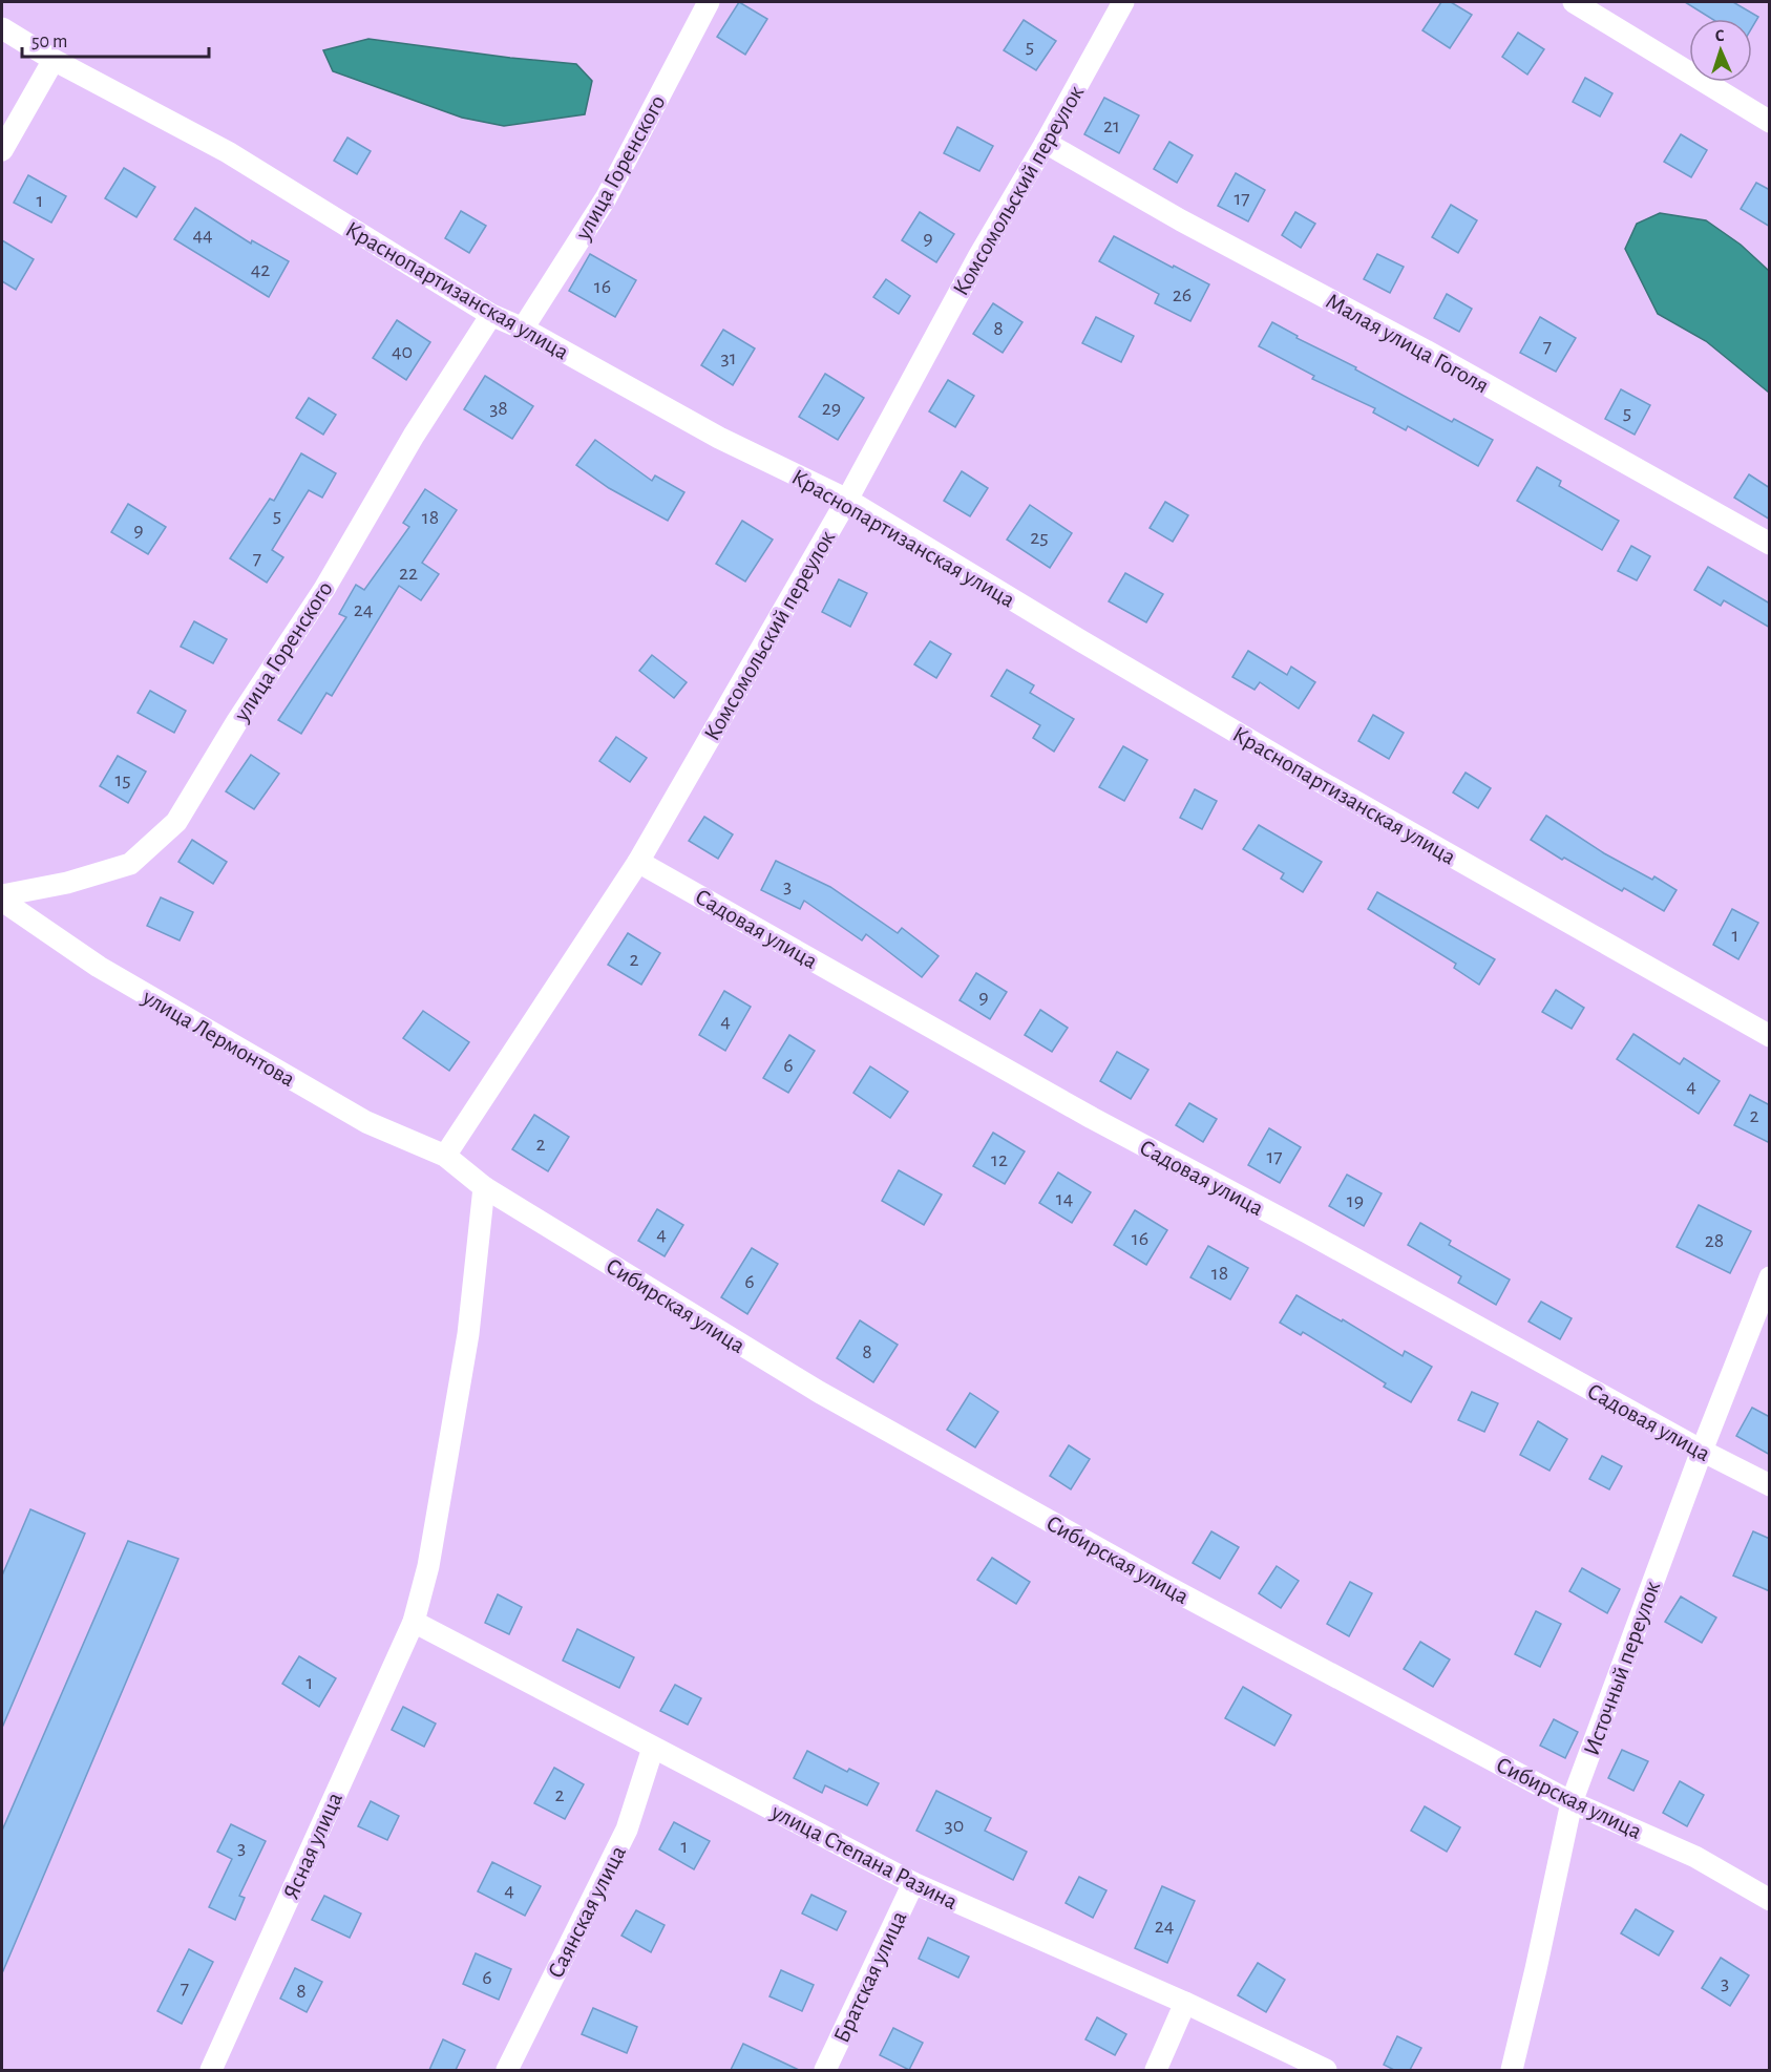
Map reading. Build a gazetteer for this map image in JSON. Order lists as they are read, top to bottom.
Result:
{
  "streets": {
    "street": [
      "улица Горенского",
      "Комсомольский переулок",
      "Краснопартизанская улица",
      "Малая улица Гоголя",
      "Садовая улица",
      "улица Лермонтова",
      "Сибирская улица",
      "Источный переулок",
      "Ясная улица",
      "улица Степана Разина",
      "Саянская улица",
      "Братская улица"
    ]
  },
  "crossings": [
    ["улица Горенского", "Краснопартизанская улица"],
    ["Комсомольский переулок", "Краснопартизанская улица"],
    ["Комсомольский переулок", "Малая улица Гоголя"],
    ["Комсомольский переулок", "Садовая улица"],
    ["Комсомольский переулок", "улица Лермонтова"],
    ["Садовая улица", "Источный переулок"],
    ["улица Лермонтова", "Сибирская улица"],
    ["улица Лермонтова", "Ясная улица"],
    ["Сибирская улица", "Источный переулок"],
    ["Сибирская улица", "Ясная улица"],
    ["Ясная улица", "улица Степана Разина"],
    ["улица Степана Разина", "Саянская улица"],
    ["улица Степана Разина", "Братская улица"]
  ],
  "house_numbers": [
    "5",
    "21",
    "17",
    "1",
    "44",
    "9",
    "42",
    "16",
    "26",
    "8",
    "7",
    "40",
    "31",
    "38",
    "29",
    "5",
    "5",
    "18",
    "9",
    "25",
    "7",
    "22",
    "24",
    "15",
    "3",
    "1",
    "2",
    "9",
    "4",
    "6",
    "4",
    "2",
    "2",
    "17",
    "12",
    "14",
    "19",
    "4",
    "16",
    "28",
    "18",
    "6",
    "8",
    "1",
    "2",
    "30",
    "1",
    "3",
    "4",
    "24",
    "6",
    "3",
    "7",
    "8"
  ],
  "scale_bar": "50 m",
  "north": "top"
}
